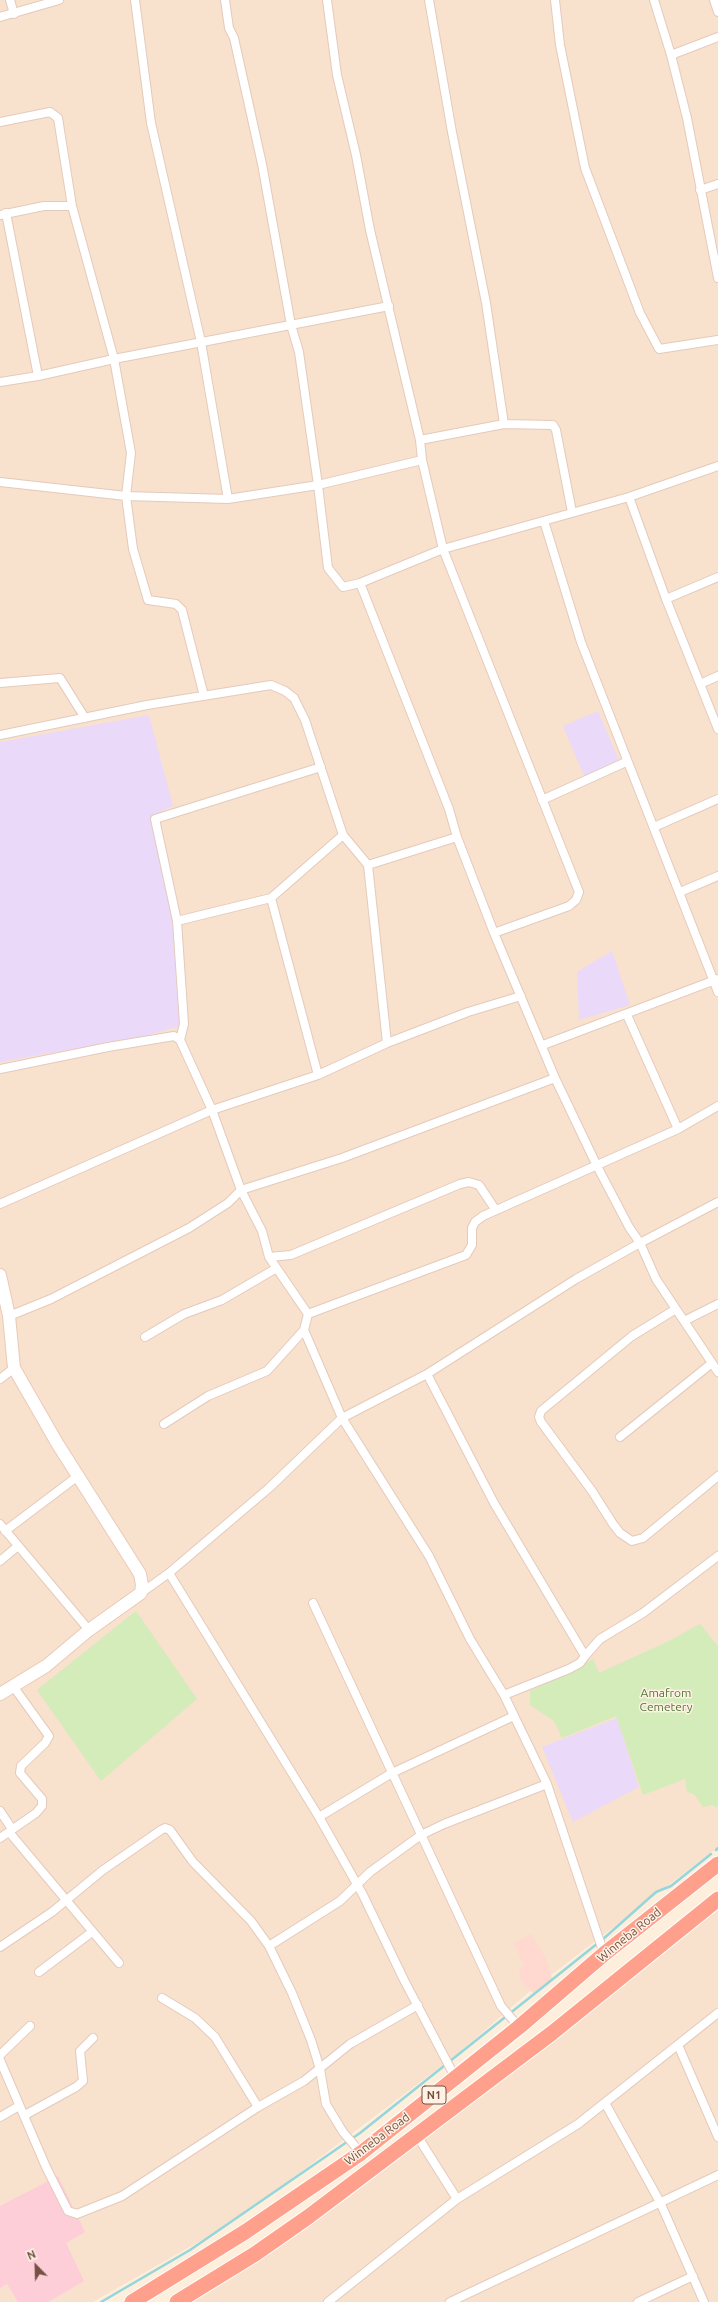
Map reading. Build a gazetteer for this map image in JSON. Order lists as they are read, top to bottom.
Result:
{
  "streets": {
    "highway": ["Winneba Road", "N1"]
  },
  "parks": ["Amafrom Cemetery"],
  "north": "top left"
}
